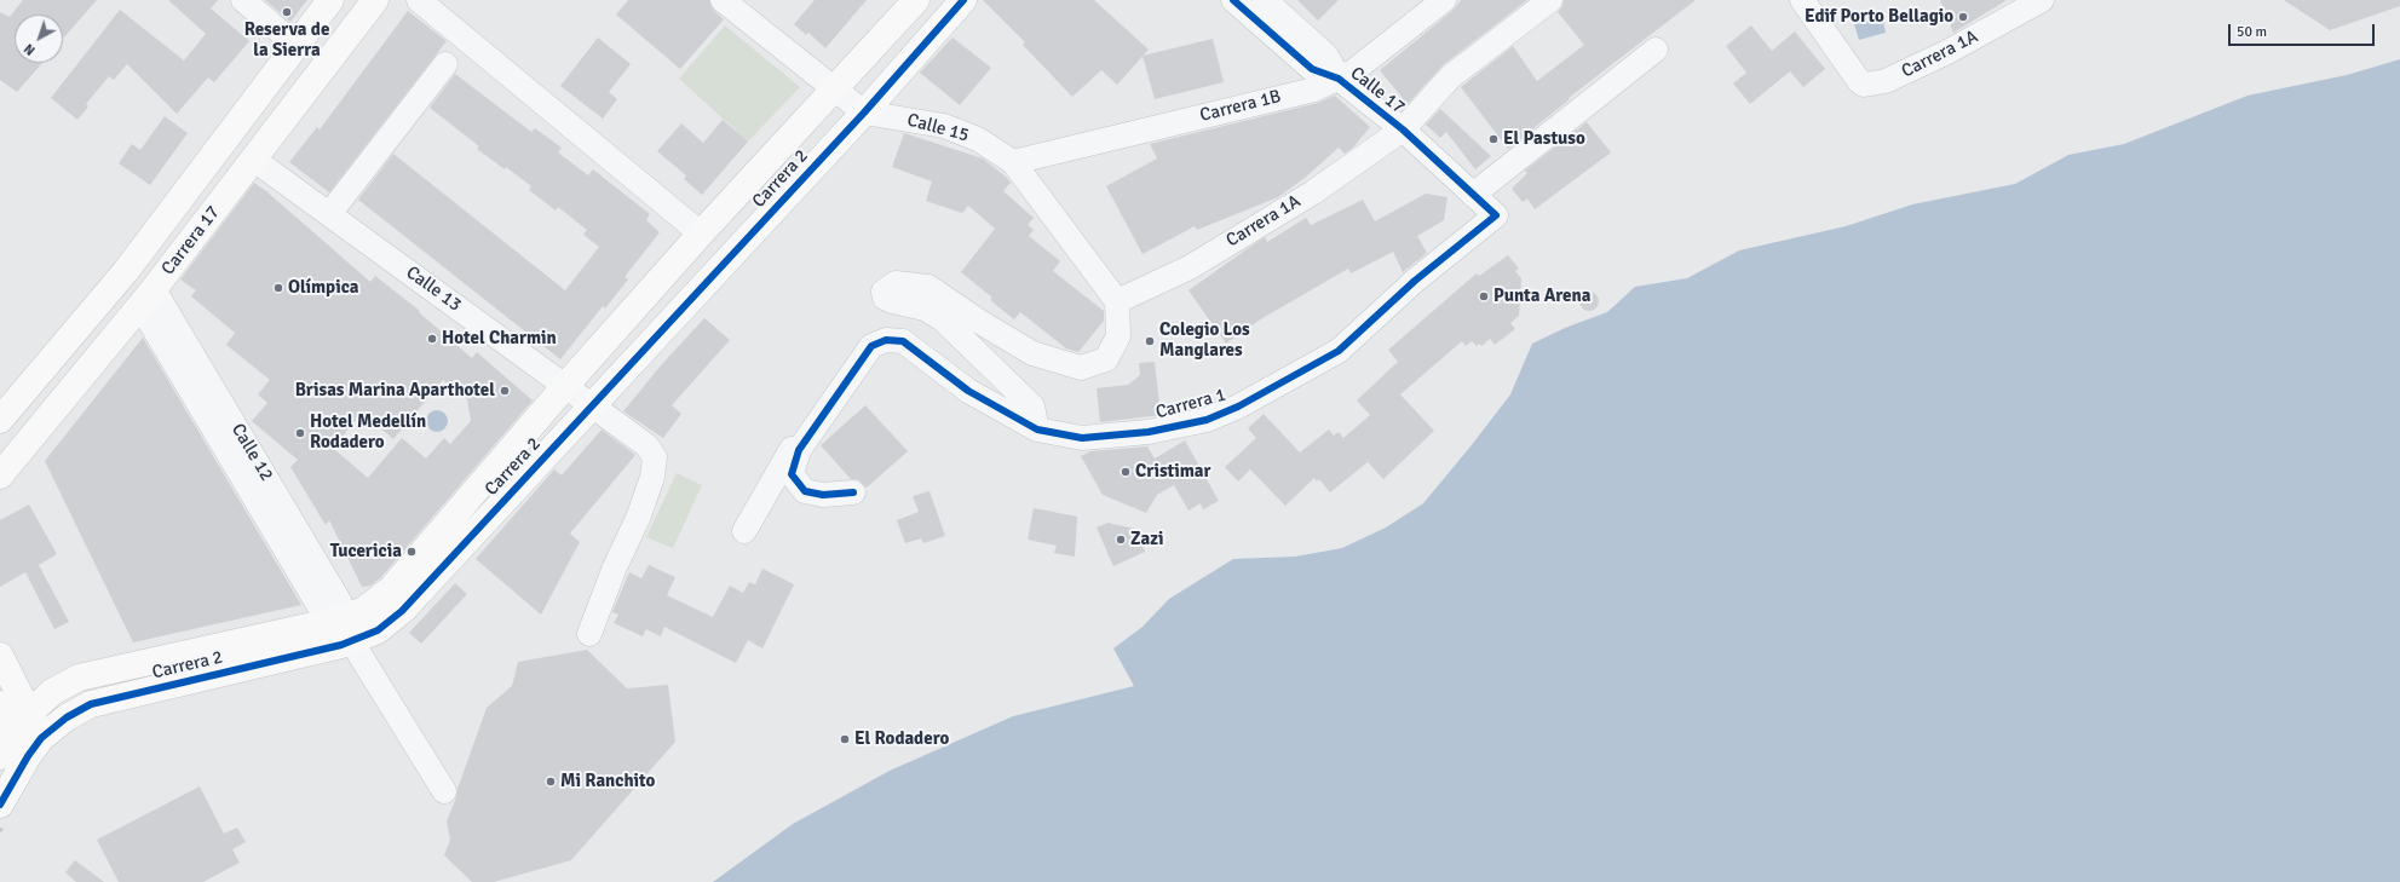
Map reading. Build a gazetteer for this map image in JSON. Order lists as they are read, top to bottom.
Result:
{
  "streets": {
    "street": [
      "Carrera 1A",
      "Calle 17",
      "Carrera 1B",
      "Calle 15",
      "Carrera 2",
      "Carrera 17",
      "Calle 13",
      "Carrera 1",
      "Calle 12"
    ]
  },
  "crossings": [
    ["Carrera 1A", "Calle 17"],
    ["Carrera 1A", "Calle 15"],
    ["Calle 17", "Carrera 1B"],
    ["Calle 17", "Carrera 1"],
    ["Carrera 1B", "Calle 15"],
    ["Calle 15", "Carrera 2"],
    ["Carrera 2", "Calle 13"],
    ["Carrera 2", "Calle 12"],
    ["Carrera 17", "Calle 13"],
    ["Carrera 17", "Calle 12"]
  ],
  "places": [
    "Reserva de la Sierra",
    "Edif Porto Bellagio",
    "El Pastuso",
    "Olímpica",
    "Punta Arena",
    "Hotel Charmin",
    "Colegio Los Manglares",
    "Brisas Marina Aparthotel",
    "Hotel Medellín Rodadero",
    "Cristimar",
    "Zazi",
    "Tucericia",
    "El Rodadero",
    "Mi Ranchito"
  ],
  "scale_bar": "50 m",
  "north": "bottom left"
}
